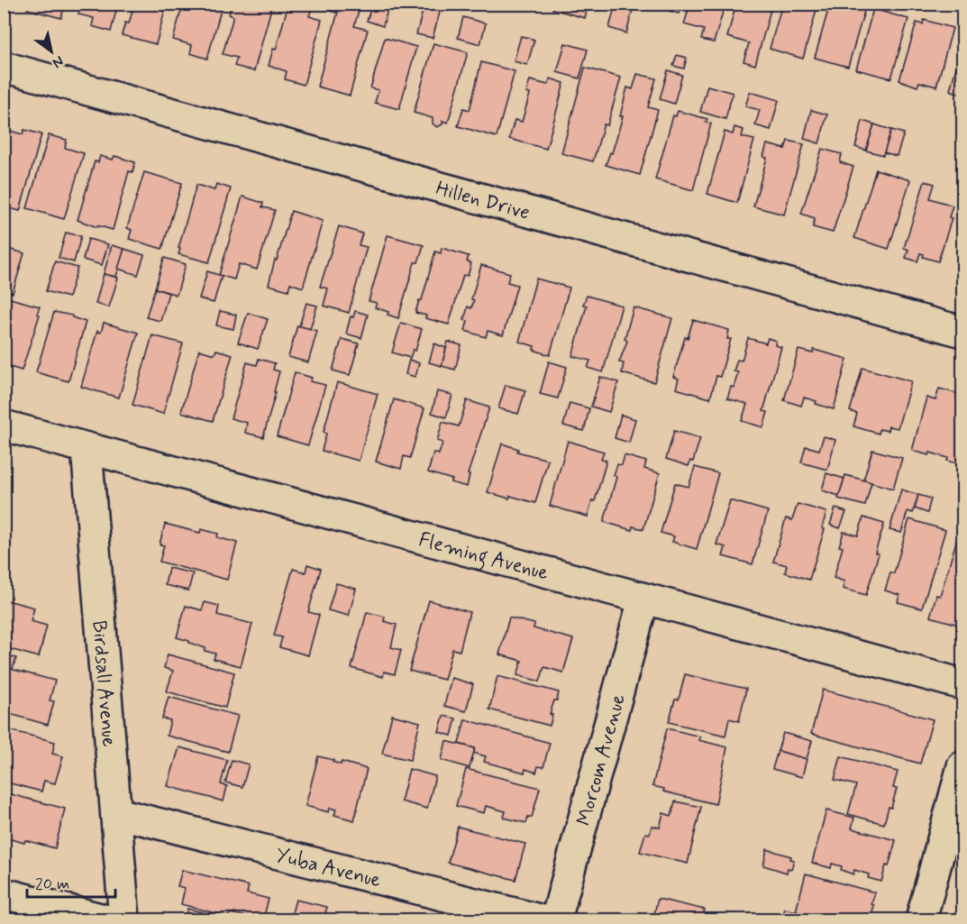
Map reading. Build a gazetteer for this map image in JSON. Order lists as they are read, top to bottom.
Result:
{
  "streets": {
    "street": [
      "Hillen Drive",
      "Fleming Avenue",
      "Birdsall Avenue",
      "Morcom Avenue",
      "Yuba Avenue"
    ]
  },
  "crossings": [
    ["Fleming Avenue", "Birdsall Avenue"],
    ["Fleming Avenue", "Morcom Avenue"],
    ["Birdsall Avenue", "Yuba Avenue"]
  ],
  "scale_bar": "20 m",
  "north": "bottom right"
}
